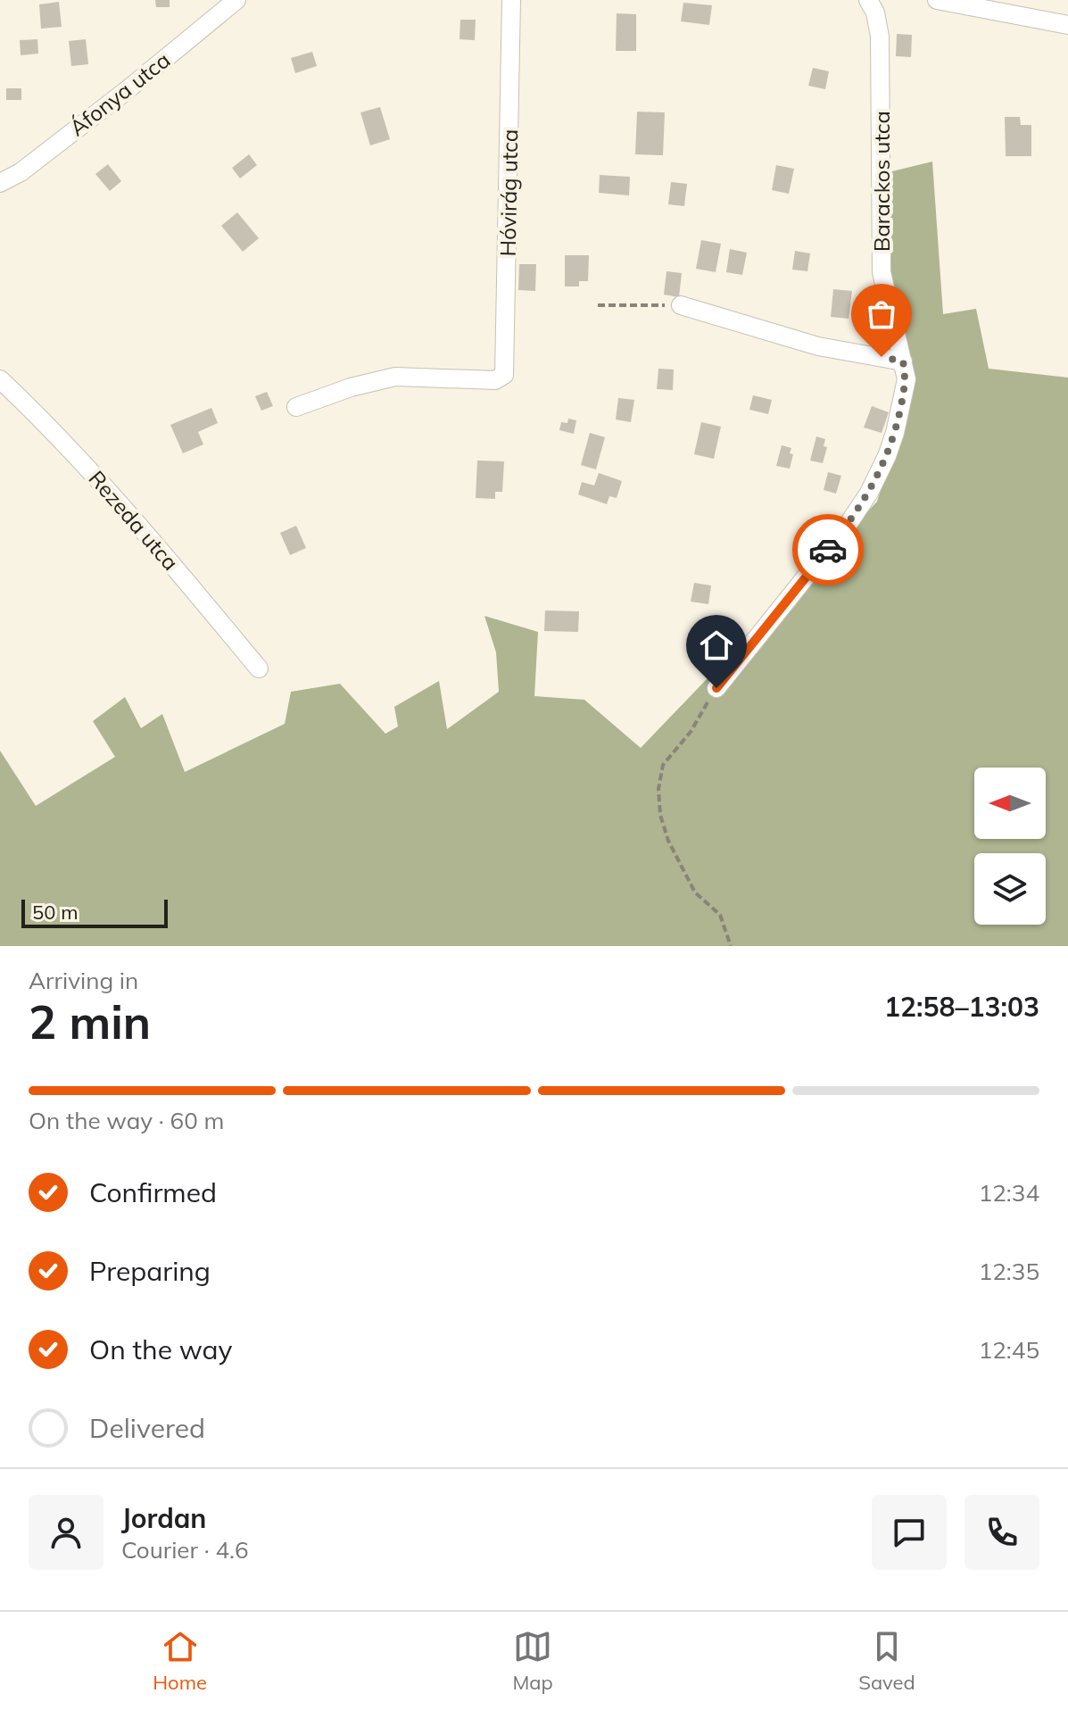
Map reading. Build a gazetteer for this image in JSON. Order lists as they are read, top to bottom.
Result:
{
  "streets": {
    "street": [
      "Áfonya utca",
      "Barackos utca",
      "Hóvirág utca",
      "Rezeda utca"
    ]
  },
  "scale_bar": "50 m",
  "north": "left",
  "page": {
    "scale": "50 m",
    "heading": ["2 min", "Arriving in", "12:58–13:03"],
    "panel": ["Jordan", "Courier · 4.6"],
    "bar": "On the way · 60 m",
    "list": [
      ["Confirmed", "12:34"],
      ["Preparing", "12:35"],
      ["On the way", "12:45"],
      "Delivered"
    ],
    "tabs": ["Home", "Map", "Saved"]
  }
}
